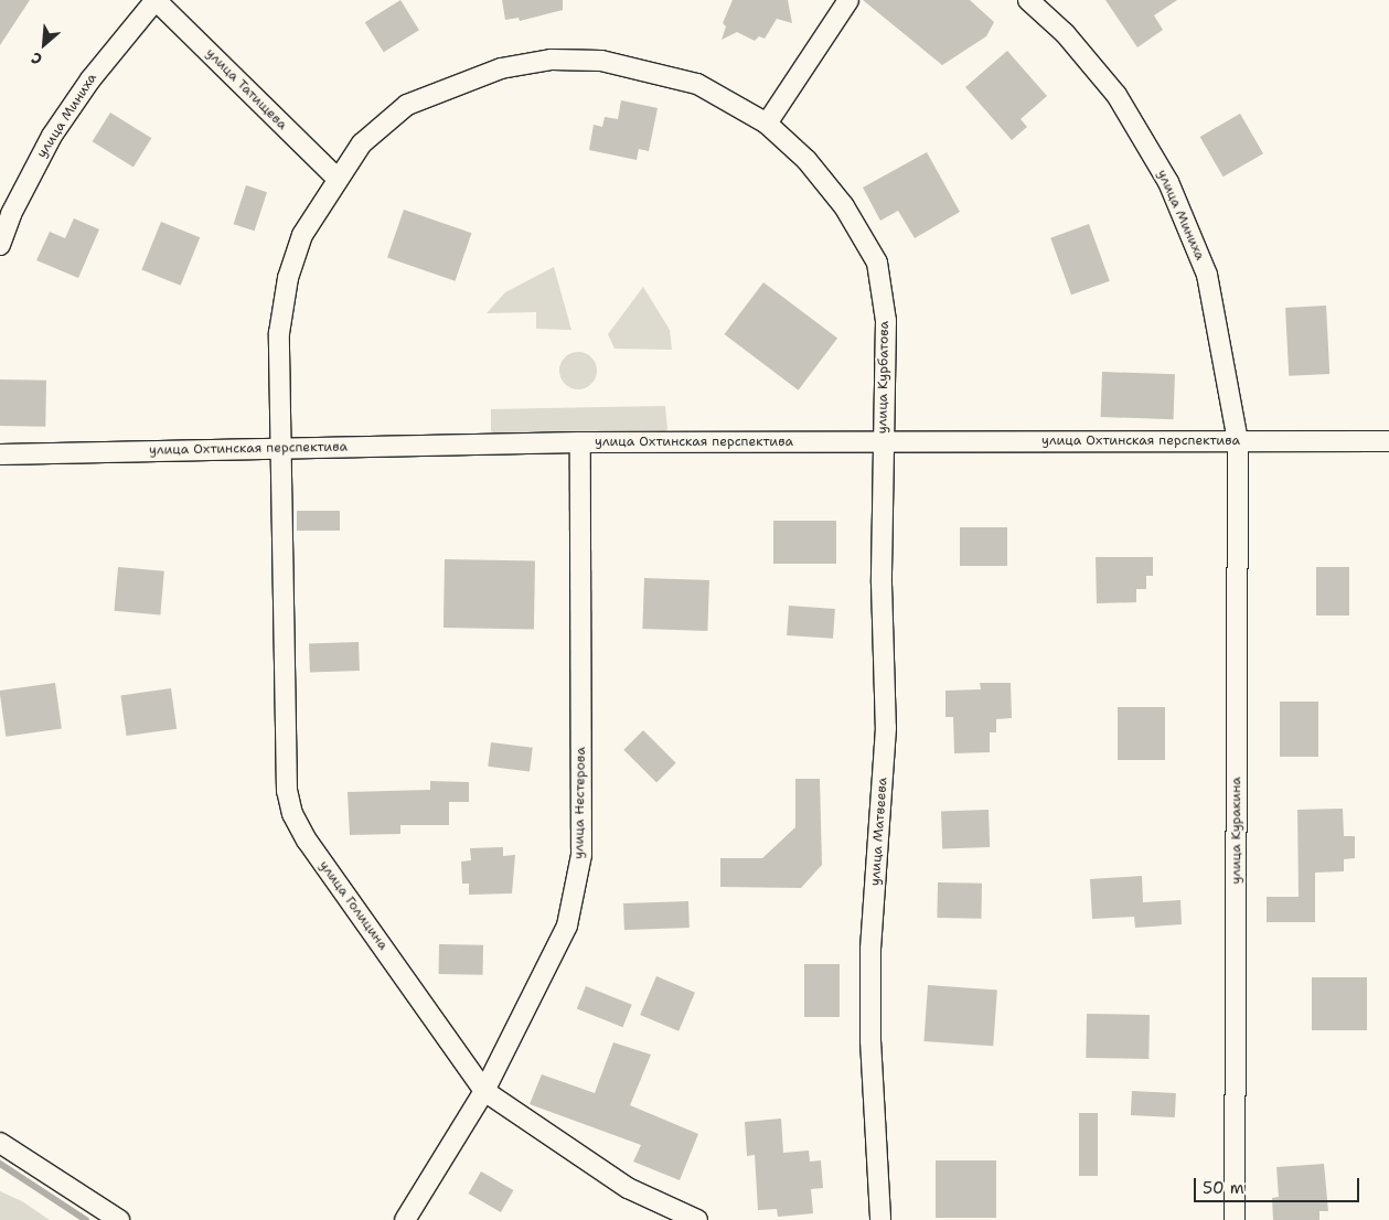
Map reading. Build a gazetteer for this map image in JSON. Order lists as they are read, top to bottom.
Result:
{
  "streets": {
    "street": [
      "улица Татищева",
      "улица Миниха",
      "улица Курбатова",
      "улица Охтинская перспектива",
      "улица Нестерова",
      "улица Куракина",
      "улица Матвеева",
      "улица Голицина"
    ]
  },
  "crossings": [
    ["улица Татищева", "улица Миниха"],
    ["улица Татищева", "улица Курбатова"],
    ["улица Миниха", "улица Охтинская перспектива"],
    ["улица Миниха", "улица Куракина"],
    ["улица Курбатова", "улица Охтинская перспектива"],
    ["улица Курбатова", "улица Матвеева"],
    ["улица Курбатова", "улица Голицина"],
    ["улица Охтинская перспектива", "улица Нестерова"],
    ["улица Охтинская перспектива", "улица Куракина"],
    ["улица Охтинская перспектива", "улица Матвеева"],
    ["улица Охтинская перспектива", "улица Голицина"],
    ["улица Нестерова", "улица Голицина"]
  ],
  "scale_bar": "50 m",
  "north": "bottom left"
}
